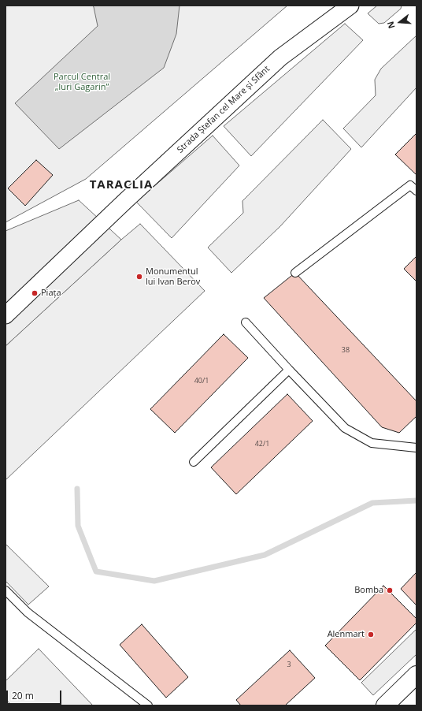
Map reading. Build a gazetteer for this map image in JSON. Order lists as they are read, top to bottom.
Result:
{
  "streets": {
    "street": ["Strada Ștefan cel Mare și Sfânt"]
  },
  "districts": ["TARACLIA"],
  "parks": ["Parcul Central „Iuri Gagarin”"],
  "places": [
    "Monumentul lui Ivan Berov",
    "Piața",
    "Bomba",
    "Alenmart"
  ],
  "house_numbers": [
    "38",
    "40/1",
    "42/1",
    "3"
  ],
  "scale_bar": "20 m",
  "north": "left"
}
